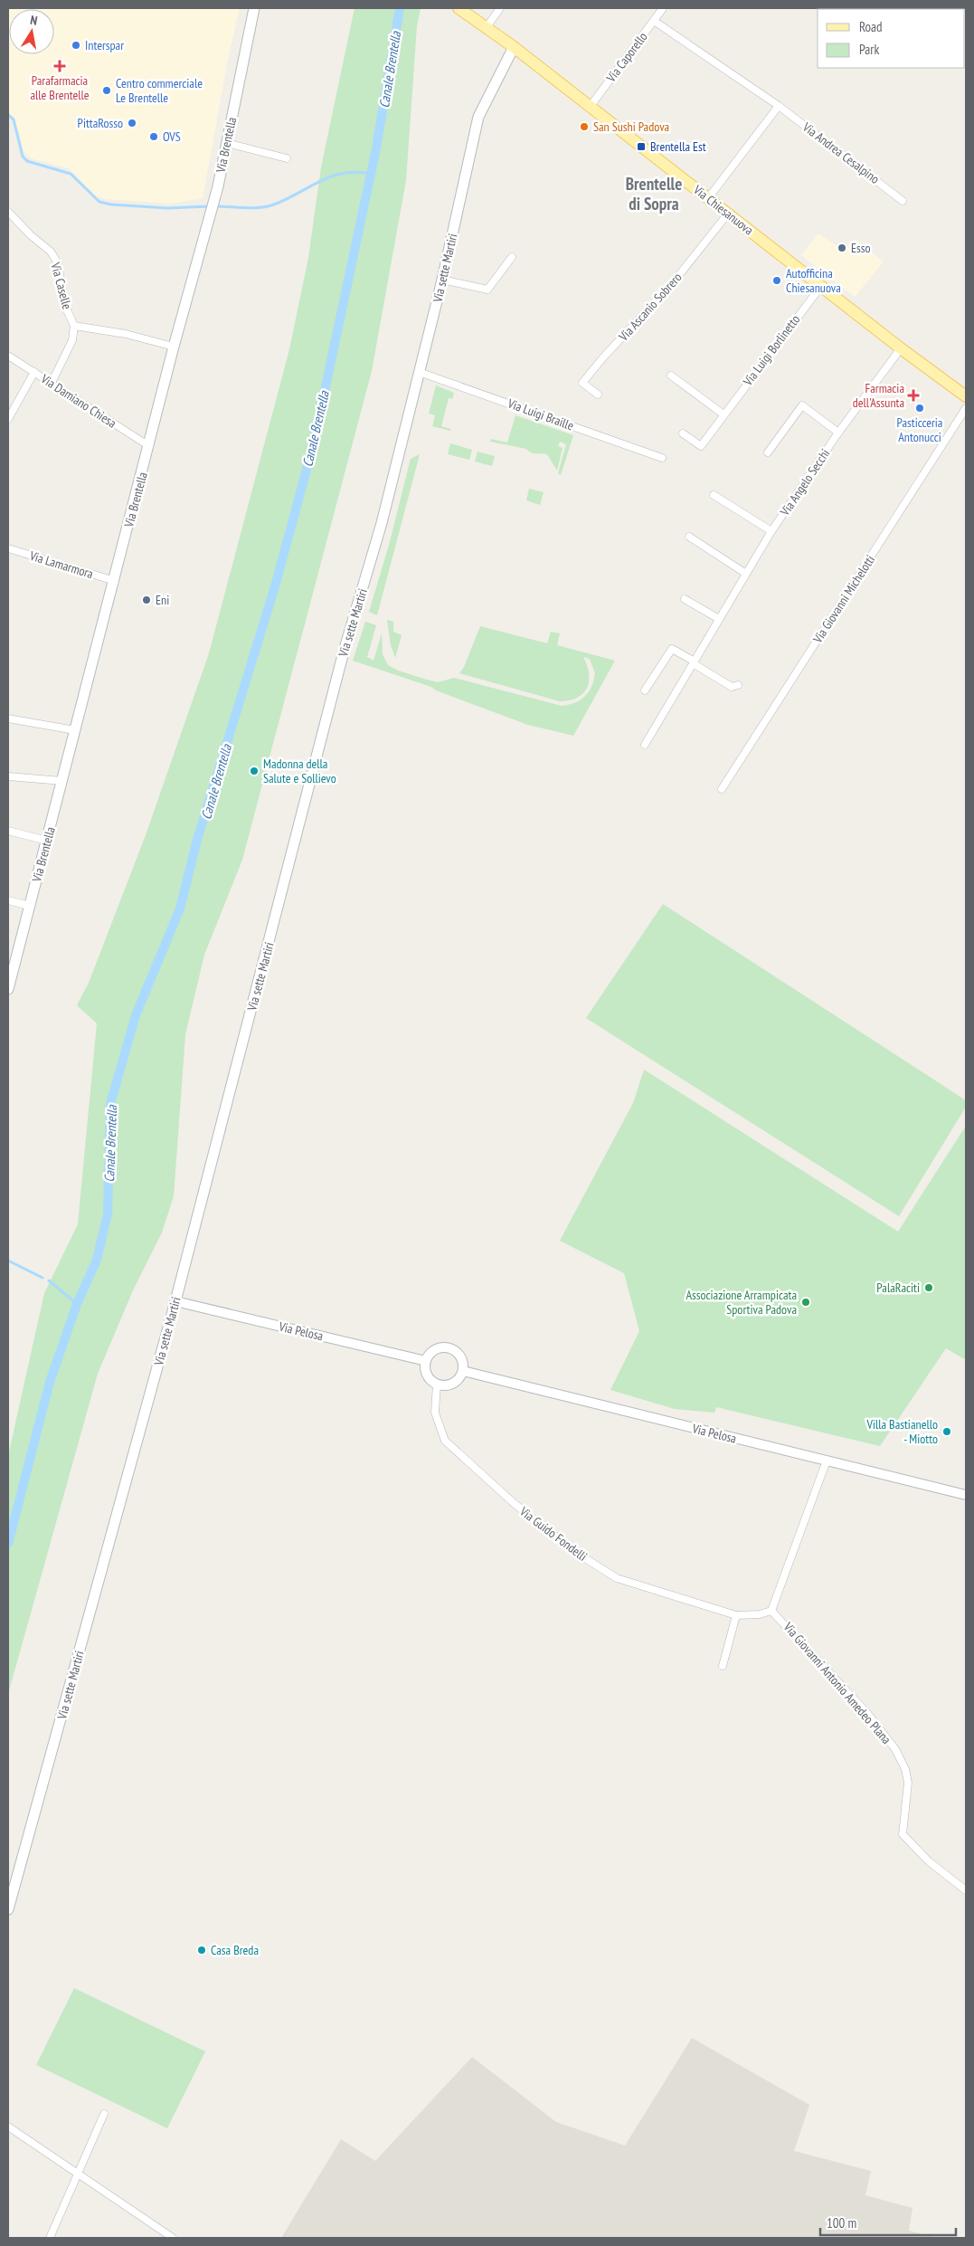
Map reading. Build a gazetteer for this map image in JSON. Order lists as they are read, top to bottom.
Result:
{
  "streets": {
    "main road": ["Via Brentella", "Via Chiesanuova", "Via sette Martiri"],
    "street": [
      "Via Caporello",
      "Via Andrea Cesalpino",
      "Via Caselle",
      "Via Ascanio Sobrero",
      "Via Luigi Borlinetto",
      "Via Damiano Chiesa",
      "Via Luigi Braille",
      "Via Angelo Secchi",
      "Via Lamarmora",
      "Via Giovanni Michelotti",
      "Via Pelosa",
      "Via Guido Fondelli",
      "Via Giovanni Antonio Amedeo Plana"
    ]
  },
  "crossings": [
    ["Via Caporello", "Via Andrea Cesalpino"],
    ["Via Caporello", "Via Chiesanuova"],
    ["Via Brentella", "Via Caselle"],
    ["Via Brentella", "Via Damiano Chiesa"],
    ["Via Brentella", "Via Lamarmora"],
    ["Via Chiesanuova", "Via sette Martiri"],
    ["Via Chiesanuova", "Via Ascanio Sobrero"],
    ["Via Chiesanuova", "Via Luigi Borlinetto"],
    ["Via Chiesanuova", "Via Angelo Secchi"],
    ["Via sette Martiri", "Via Luigi Braille"],
    ["Via sette Martiri", "Via Pelosa"],
    ["Via Caselle", "Via Damiano Chiesa"],
    ["Via Pelosa", "Via Guido Fondelli"],
    ["Via Guido Fondelli", "Via Giovanni Antonio Amedeo Plana"]
  ],
  "districts": ["Brentelle di Sopra"],
  "water": ["Canale Brentella"],
  "places": {
    "other": [
      "Interspar",
      "Centro commerciale Le Brentelle",
      "PittaRosso",
      "San Sushi Padova",
      "OVS",
      "Esso",
      "Autofficina Chiesanuova",
      "Pasticceria Antonucci",
      "Eni",
      "Madonna della Salute e Sollievo",
      "PalaRaciti",
      "Associazione Arrampicata Sportiva Padova",
      "Villa Bastianello - Miotto",
      "Casa Breda"
    ],
    "health": ["Parafarmacia alle Brentelle", "Farmacia dell'Assunta"],
    "transit": ["Brentella Est"]
  },
  "legend": ["Road", "Park"],
  "scale_bar": "100 m",
  "north": "top"
}
